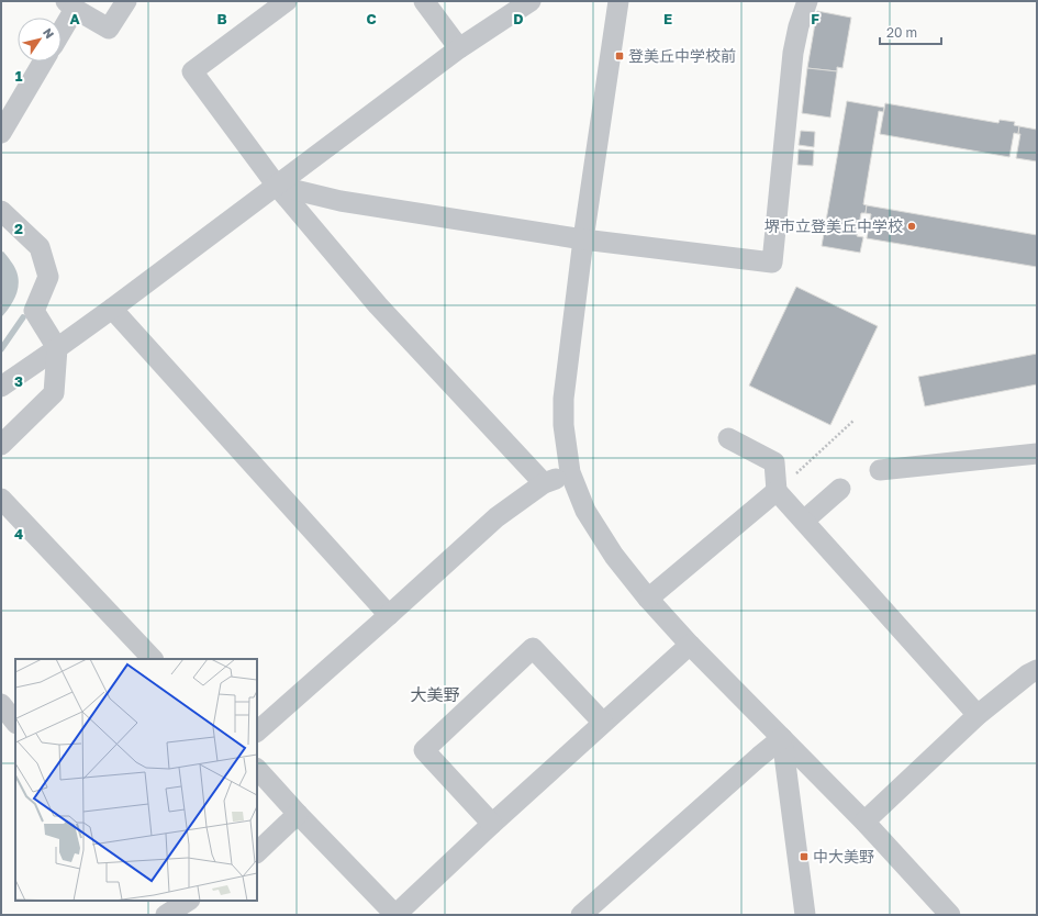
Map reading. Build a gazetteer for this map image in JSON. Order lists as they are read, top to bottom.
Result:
{
  "districts": ["大美野"],
  "places": {
    "transit": ["登美丘中学校前", "中大美野"],
    "other": ["堺市立登美丘中学校"]
  },
  "scale_bar": "20 m",
  "north": "top right",
  "grid": {
    "columns": [
      "A",
      "B",
      "C",
      "D",
      "E",
      "F"
    ],
    "rows": [
      "1",
      "2",
      "3",
      "4"
    ]
  }
}
